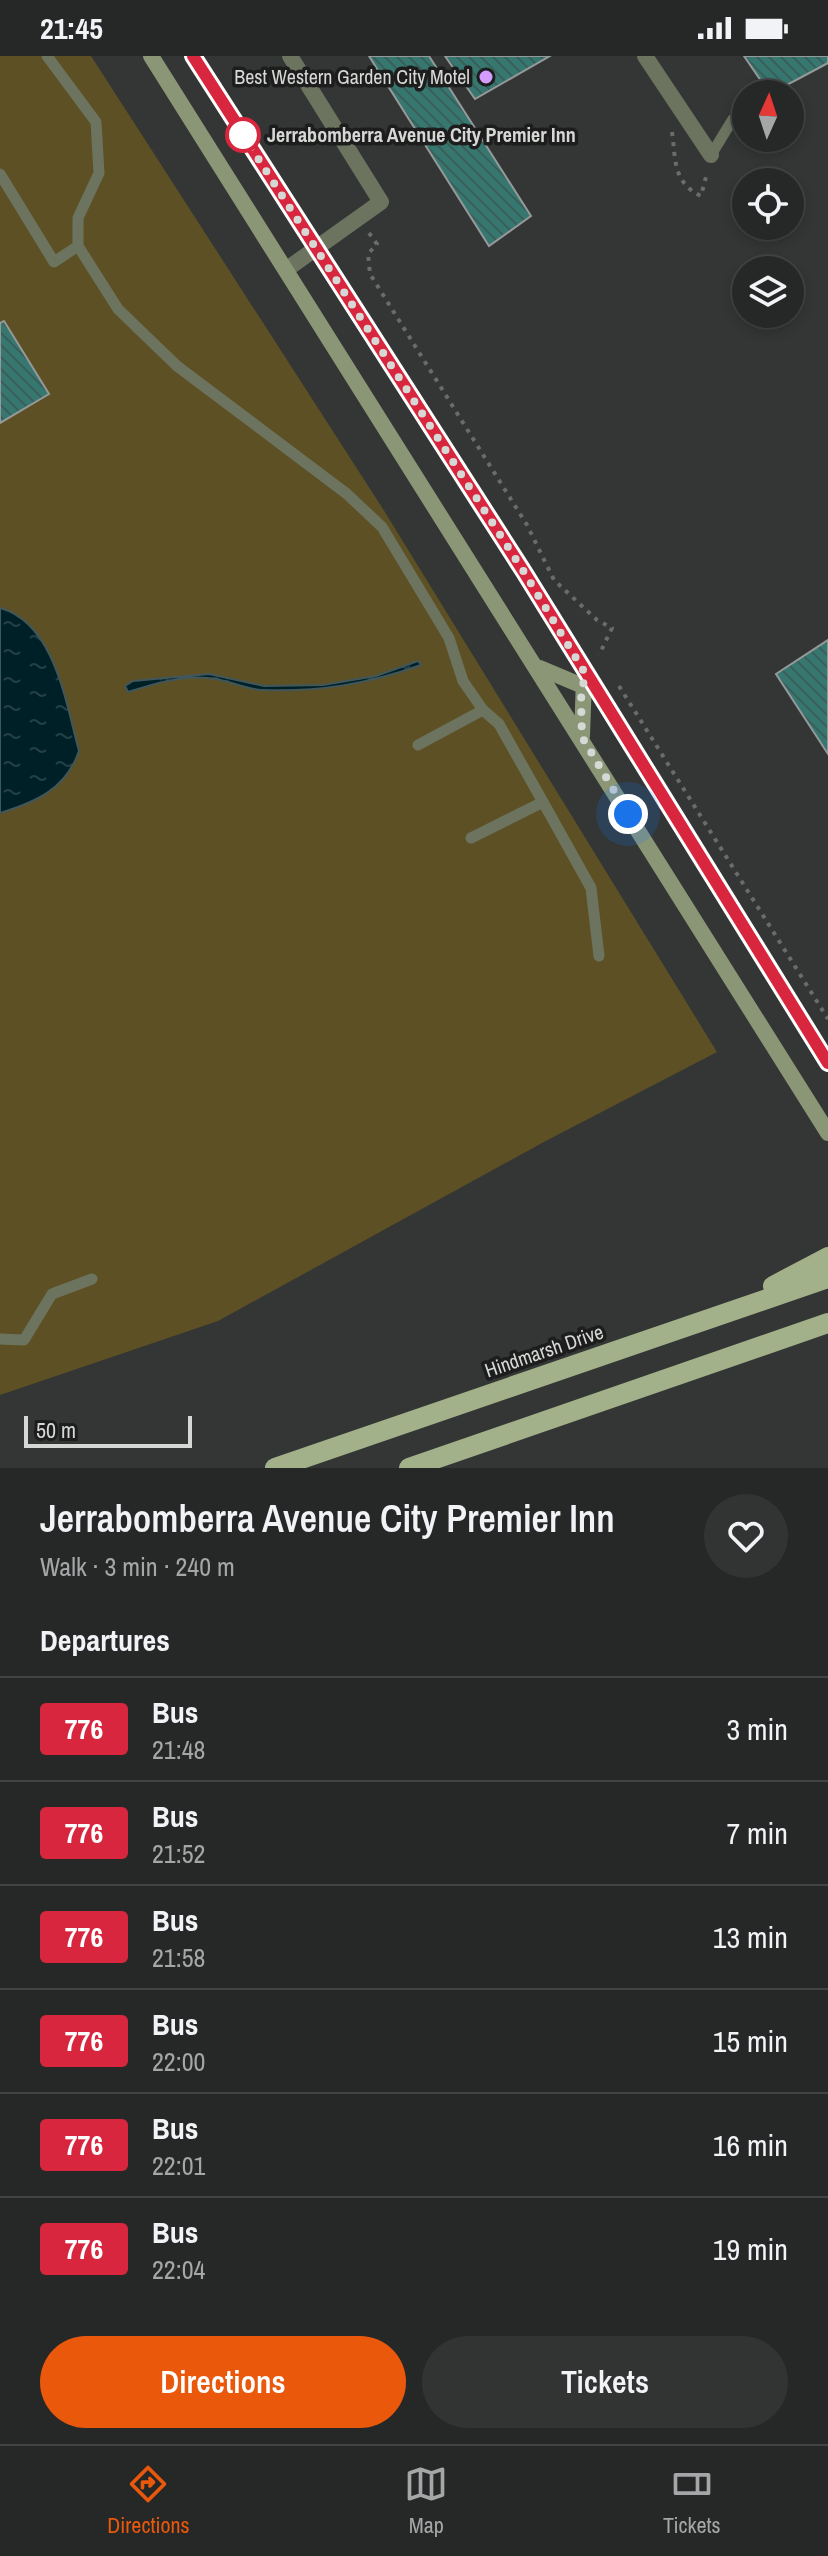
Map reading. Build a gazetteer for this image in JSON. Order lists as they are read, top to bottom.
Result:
{
  "streets": {
    "main road": ["Hindmarsh Drive"]
  },
  "places": ["Best Western Garden City Motel", "Jerrabomberra Avenue City Premier Inn"],
  "lines": ["bus line 776"],
  "scale_bar": "50 m",
  "north": "top",
  "page": {
    "status": "21:45",
    "scale": "50 m",
    "heading": [
      ["Jerrabomberra Avenue City Premier Inn", "Walk · 3 min · 240 m"],
      "Departures"
    ],
    "list": [
      {
        "mark": "776",
        "name": "Bus",
        "note": "21:48",
        "value": "3 min"
      },
      {
        "mark": "776",
        "name": "Bus",
        "note": "21:52",
        "value": "7 min"
      },
      {
        "mark": "776",
        "name": "Bus",
        "note": "21:58",
        "value": "13 min"
      },
      {
        "mark": "776",
        "name": "Bus",
        "note": "22:00",
        "value": "15 min"
      },
      {
        "mark": "776",
        "name": "Bus",
        "note": "22:01",
        "value": "16 min"
      },
      {
        "mark": "776",
        "name": "Bus",
        "note": "22:04",
        "value": "19 min"
      }
    ],
    "buttons": ["Directions", "Tickets"],
    "tabs": ["Directions", "Map", "Tickets"]
  }
}
